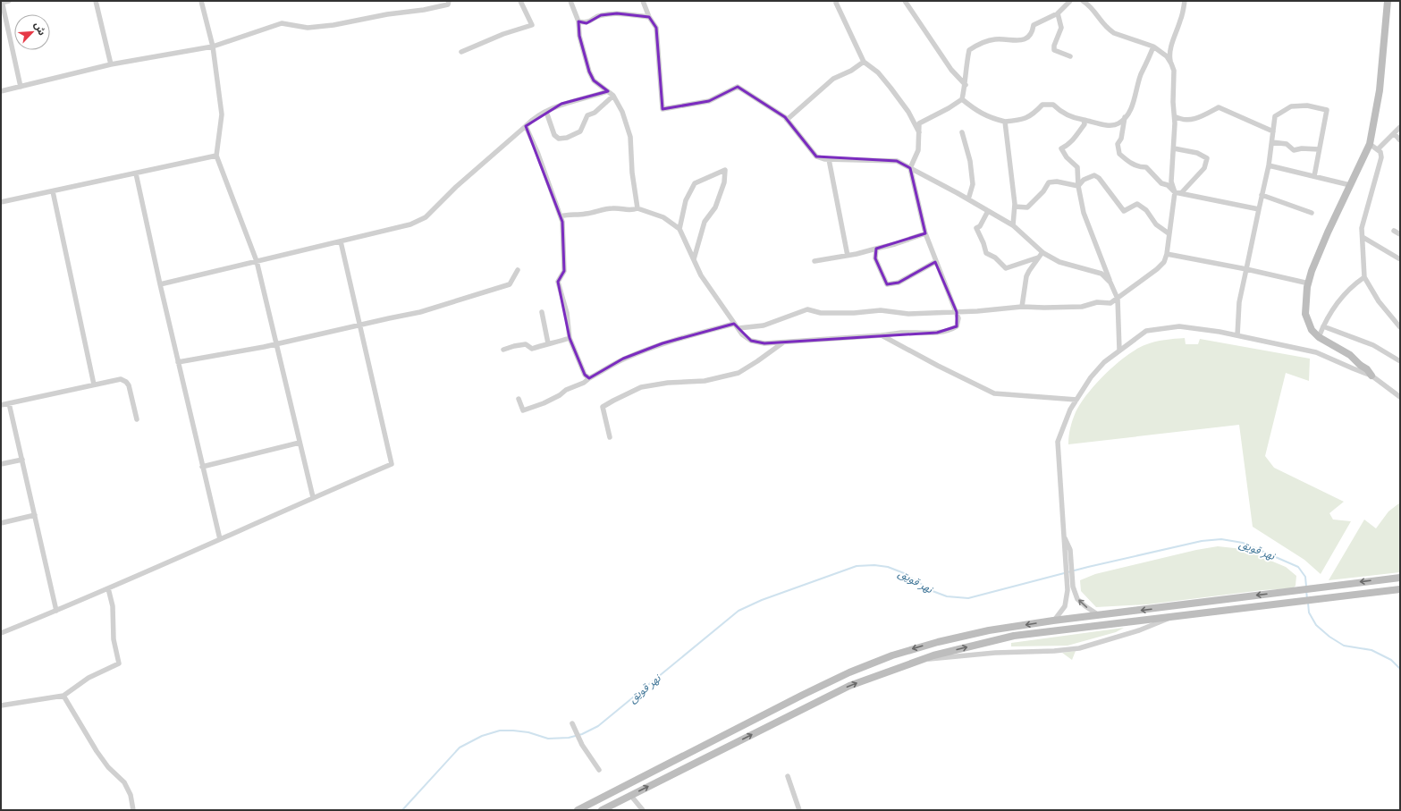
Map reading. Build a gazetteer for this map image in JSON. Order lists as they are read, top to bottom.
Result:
{
  "water": ["نهر قويق"],
  "north": "top right"
}
